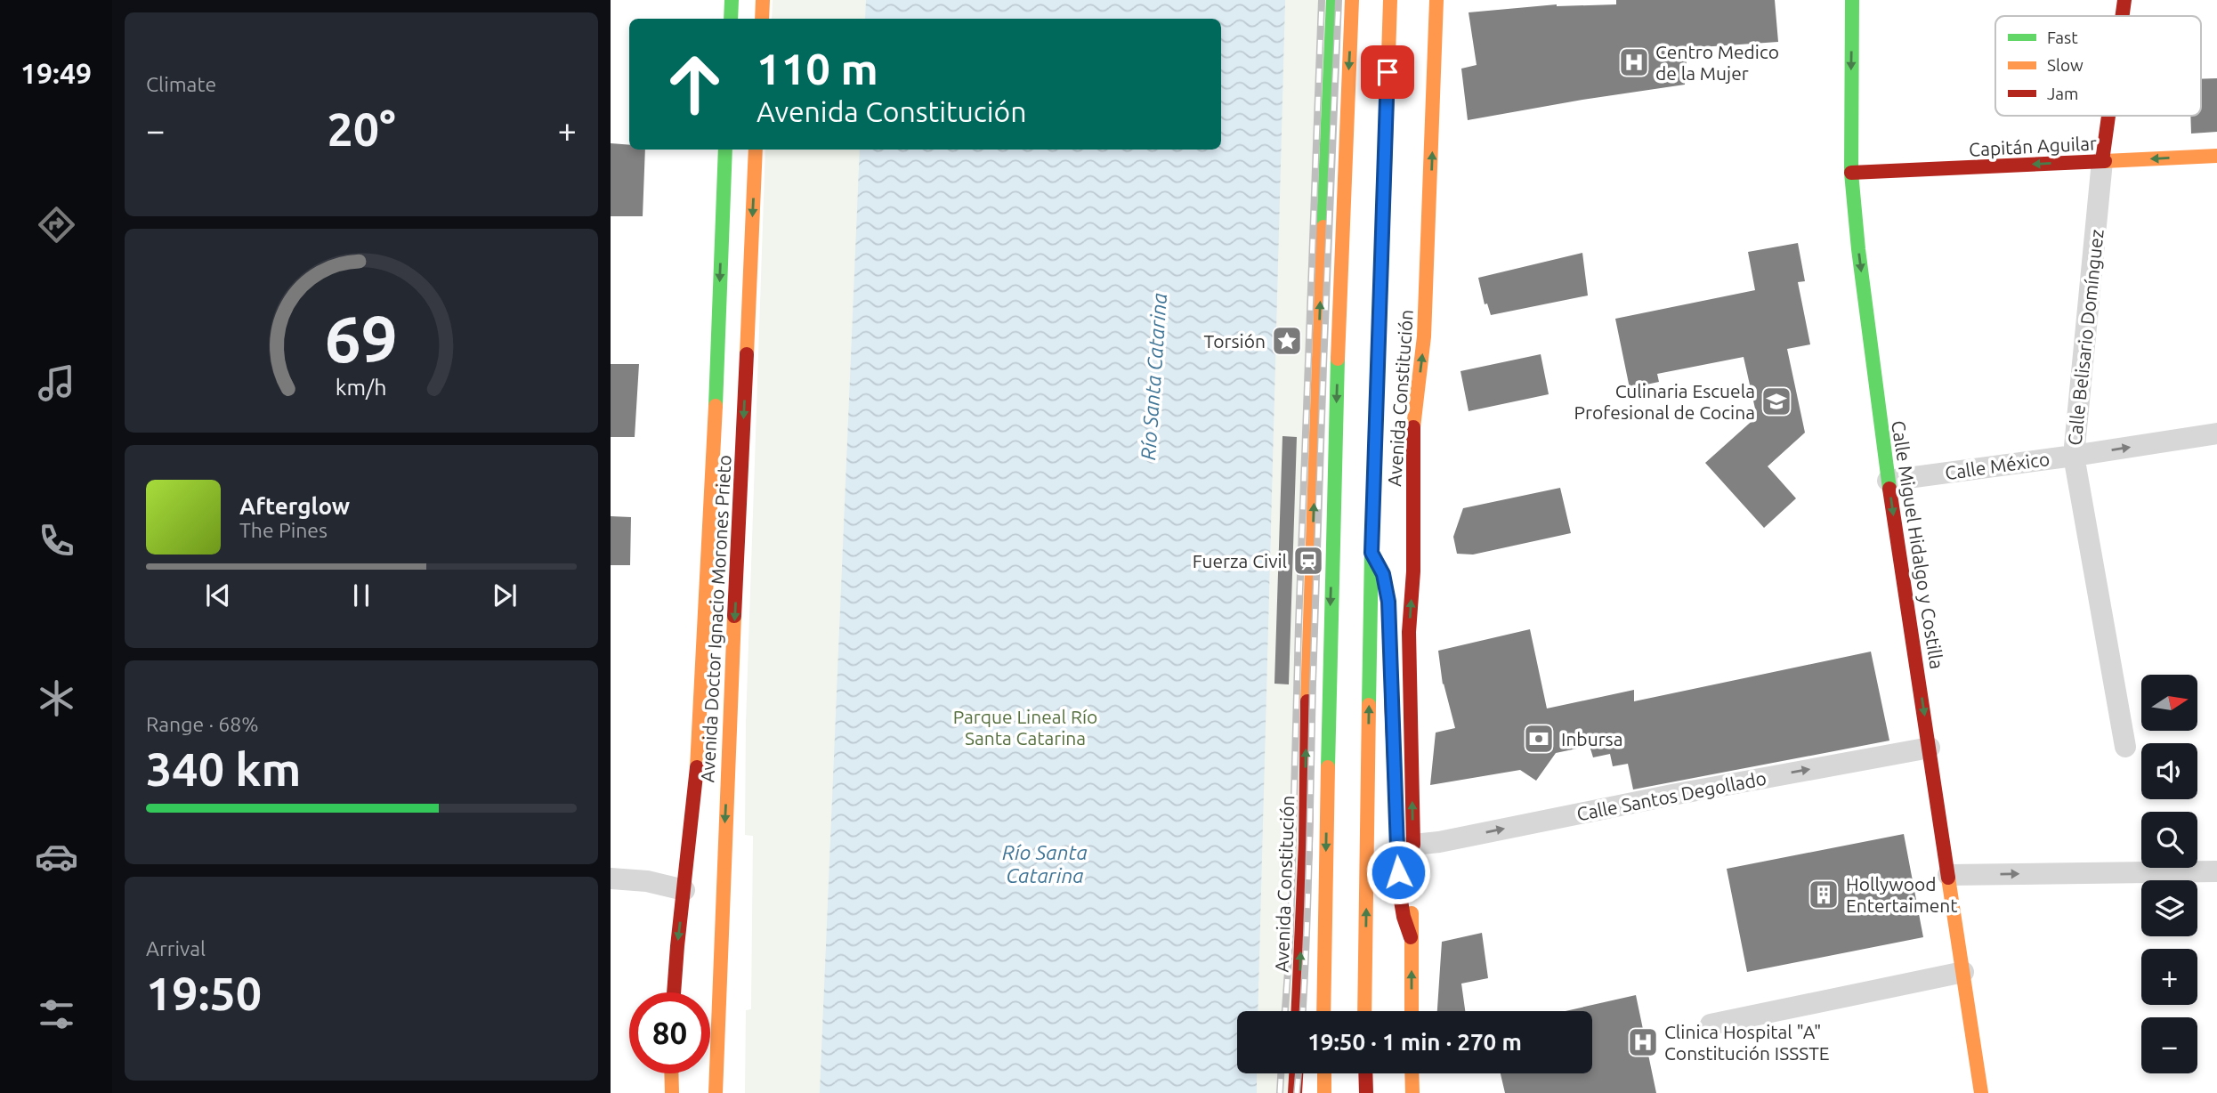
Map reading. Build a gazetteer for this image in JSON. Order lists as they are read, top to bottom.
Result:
{
  "streets": {
    "main road": [
      "Capitán Aguilar",
      "Calle Belisario Domínguez",
      "Avenida Constitución",
      "Calle Miguel Hidalgo y Costilla",
      "Avenida Doctor Ignacio Morones Prieto"
    ],
    "street": ["Calle México", "Calle Santos Degollado"]
  },
  "crossings": [
    ["Capitán Aguilar", "Calle Belisario Domínguez"],
    ["Capitán Aguilar", "Calle Miguel Hidalgo y Costilla"],
    ["Calle Belisario Domínguez", "Calle México"],
    ["Avenida Constitución", "Calle Santos Degollado"],
    ["Calle México", "Calle Miguel Hidalgo y Costilla"],
    ["Calle Miguel Hidalgo y Costilla", "Calle Santos Degollado"]
  ],
  "one_way": [
    "Capitán Aguilar",
    "Calle México",
    "Calle Miguel Hidalgo y Costilla",
    "Avenida Doctor Ignacio Morones Prieto",
    "Calle Santos Degollado"
  ],
  "water": ["Río Santa Catarina"],
  "parks": ["Parque Lineal Río Santa Catarina"],
  "places": {
    "hospital": ["Centro Medico de la Mujer", "Clinica Hospital \"A\" Constitución ISSSTE"],
    "place": ["Torsión"],
    "school or university": ["Culinaria Escuela Profesional de Cocina"],
    "station": ["Fuerza Civil"],
    "bank": ["Inbursa"],
    "building": ["Hollywood Entertaiment"]
  },
  "legend": ["Fast", "Slow", "Jam"],
  "north": "right",
  "page": {
    "tabs": "19:49",
    "tile": [
      "Climate",
      ["Range · 68%", "340 km"],
      ["Arrival", "19:50"]
    ],
    "turn": ["110 m", "Avenida Constitución"],
    "heat": ["−", "20°", "+"],
    "song": ["Afterglow", "The Pines"],
    "map_buttons": ["+", "−"],
    "limit": "80",
    "trip": "19:50 · 1 min · 270 m",
    "gauge": ["69", "km/h"]
  }
}
